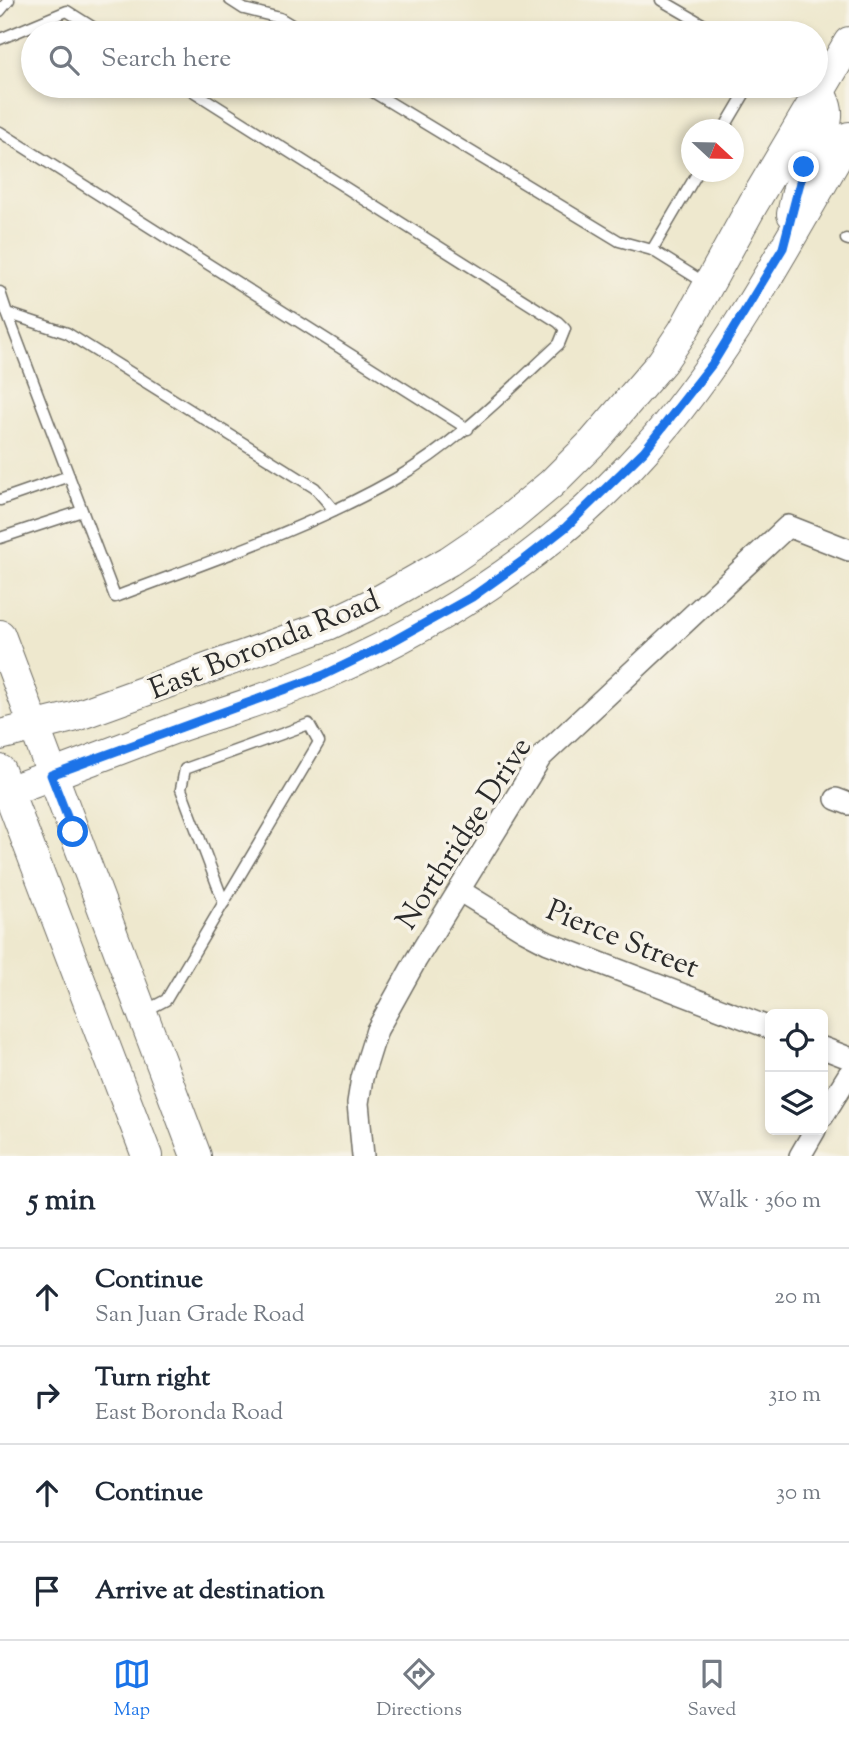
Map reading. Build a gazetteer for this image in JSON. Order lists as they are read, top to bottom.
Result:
{
  "streets": {
    "main road": ["East Boronda Road"],
    "street": ["Northridge Drive", "Pierce Street"]
  },
  "crossings": [
    ["Northridge Drive", "Pierce Street"]
  ],
  "north": "right",
  "page": {
    "search": "Search here",
    "heading": ["5 min", "Walk · 360 m"],
    "list": [
      ["Continue", "San Juan Grade Road", "20 m"],
      ["Turn right", "East Boronda Road", "310 m"],
      ["Continue", "30 m"],
      "Arrive at destination"
    ],
    "nav": ["Map", "Directions", "Saved"]
  }
}
